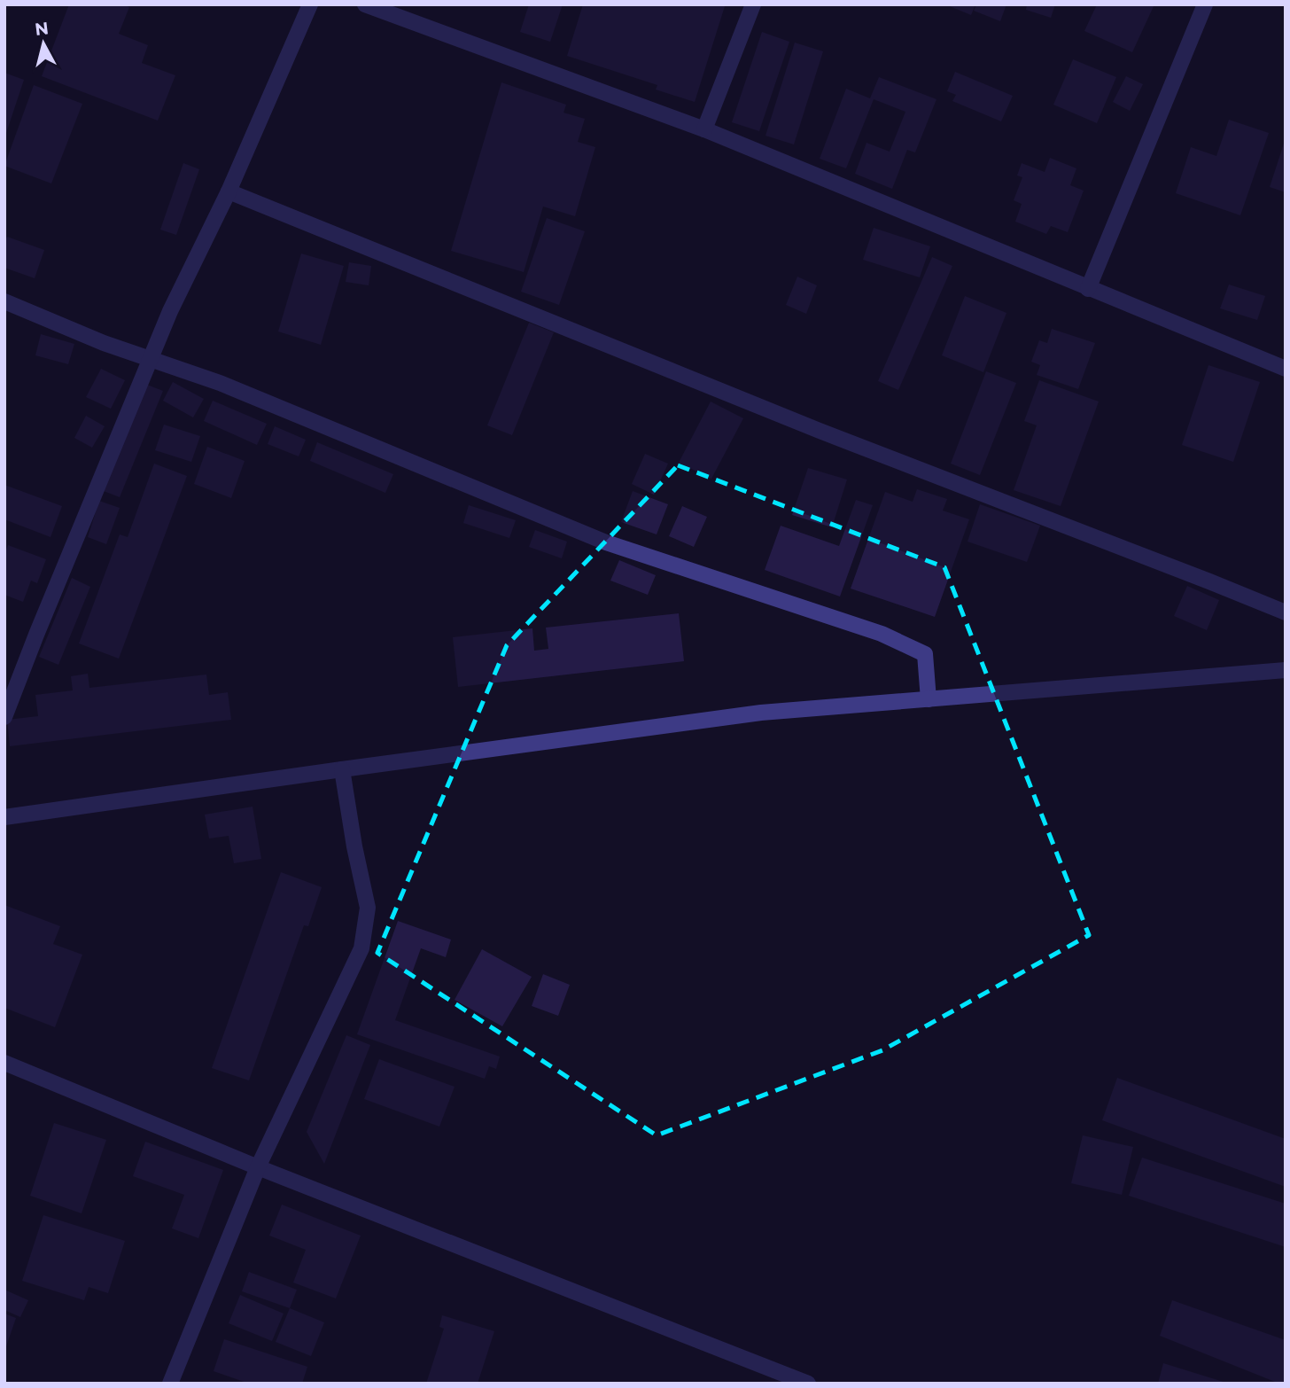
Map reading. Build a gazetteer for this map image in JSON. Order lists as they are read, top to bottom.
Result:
{
  "north": "top"
}
